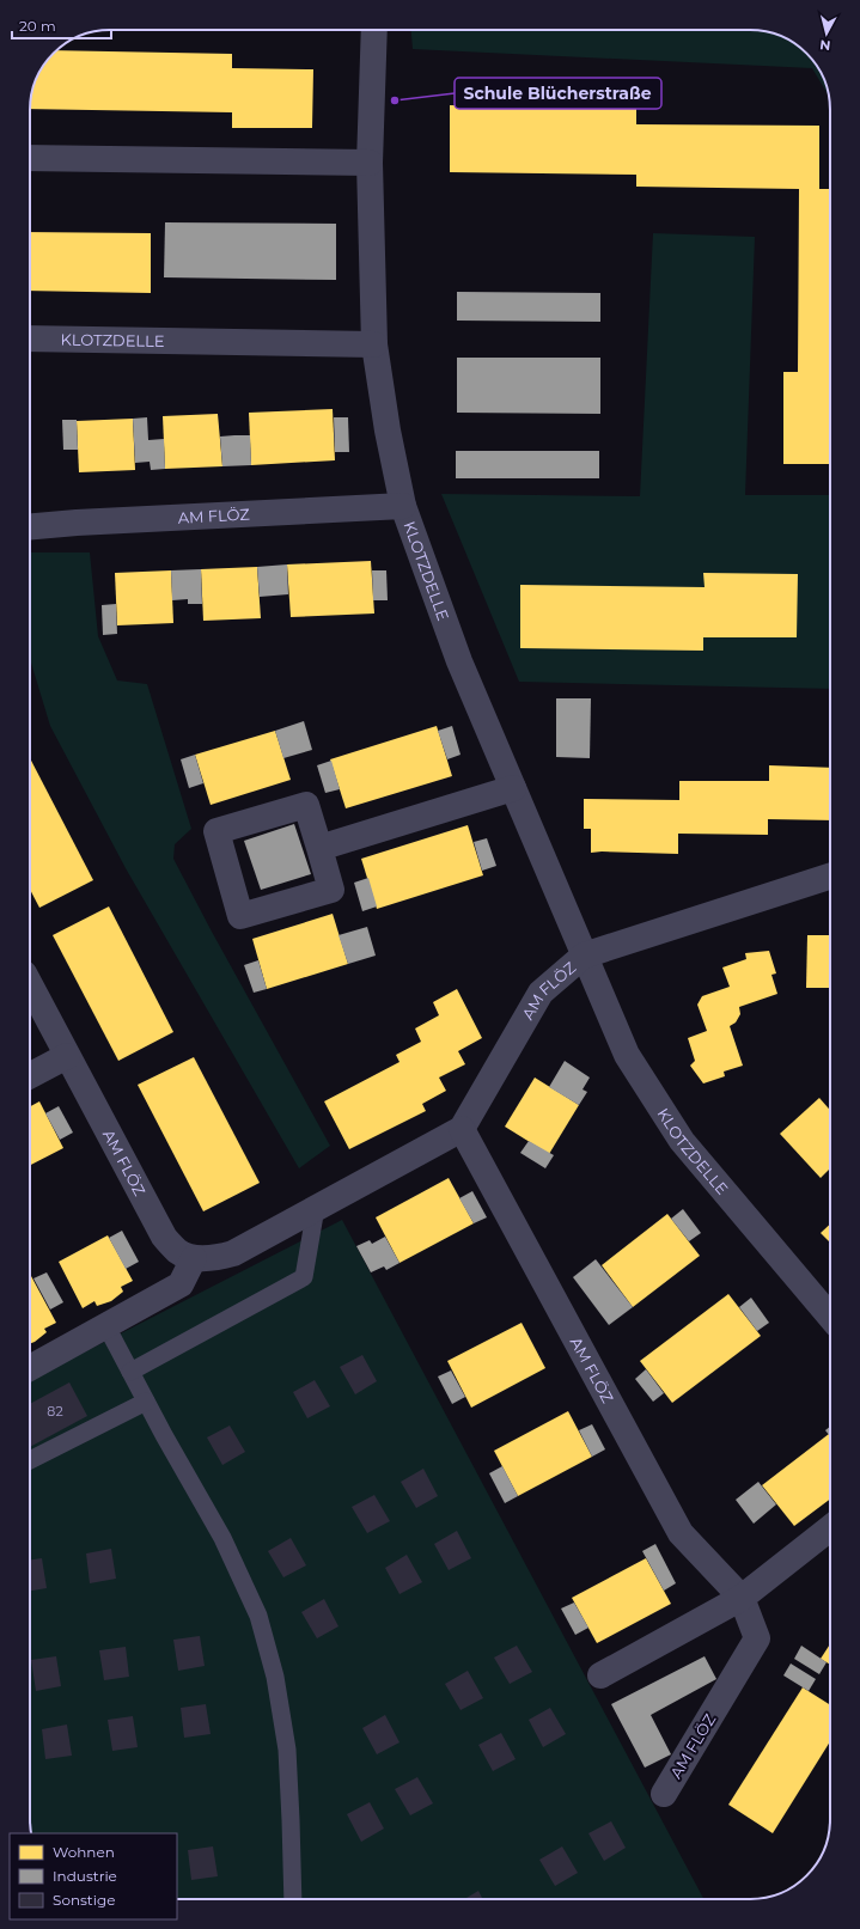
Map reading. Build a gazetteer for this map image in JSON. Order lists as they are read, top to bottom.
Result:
{
  "streets": {
    "street": ["KLOTZDELLE", "AM FLÖZ"]
  },
  "crossings": [
    ["KLOTZDELLE", "AM FLÖZ"]
  ],
  "places": ["Schule Blücherstraße"],
  "house_numbers": ["82"],
  "legend": ["Wohnen", "Industrie", "Sonstige"],
  "scale_bar": "20 m",
  "north": "bottom"
}
